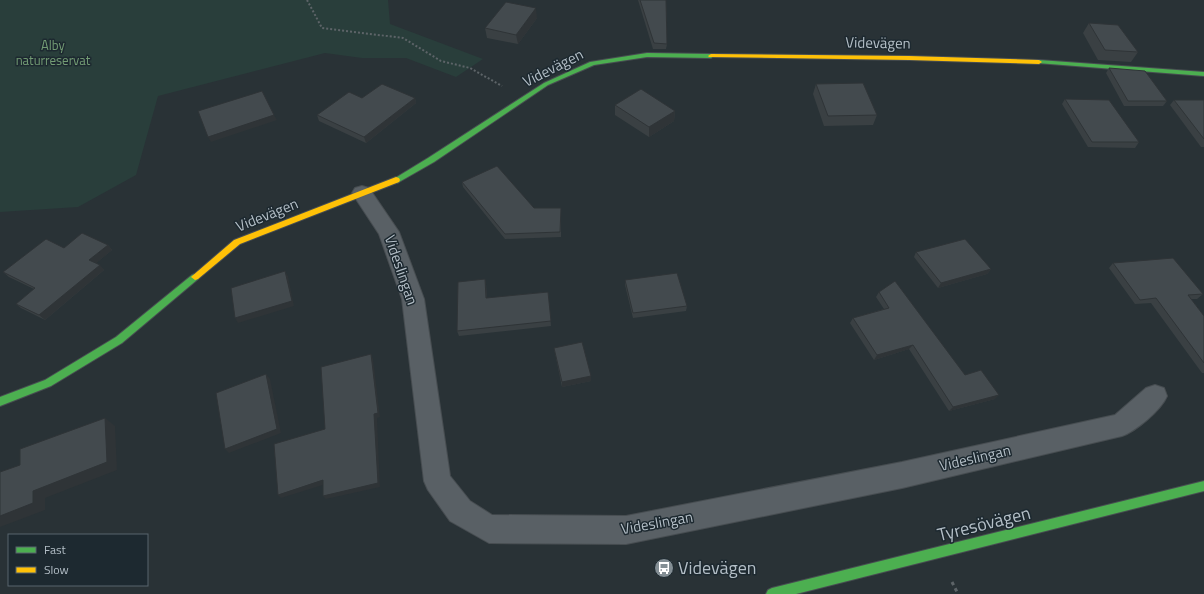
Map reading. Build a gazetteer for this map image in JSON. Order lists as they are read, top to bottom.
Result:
{
  "streets": {
    "street": ["Videvägen", "Videslingan", "Tyresövägen"]
  },
  "crossings": [
    ["Videvägen", "Videslingan"]
  ],
  "parks": ["Alby naturreservat"],
  "places": {
    "bus stop": ["Videvägen"]
  },
  "legend": ["Fast", "Slow"]
}
